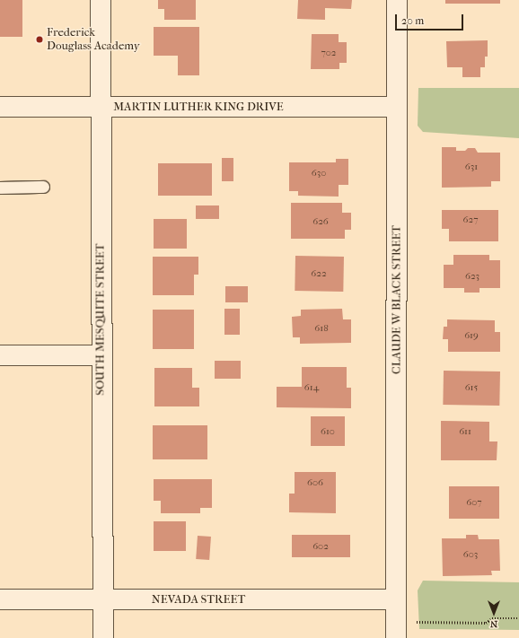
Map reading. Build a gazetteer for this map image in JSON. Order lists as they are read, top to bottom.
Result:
{
  "streets": {
    "street": [
      "MARTIN LUTHER KING DRIVE",
      "CLAUDE W BLACK STREET",
      "SOUTH MESQUITE STREET",
      "NEVADA STREET"
    ]
  },
  "crossings": [
    ["MARTIN LUTHER KING DRIVE", "CLAUDE W BLACK STREET"],
    ["MARTIN LUTHER KING DRIVE", "SOUTH MESQUITE STREET"],
    ["CLAUDE W BLACK STREET", "NEVADA STREET"],
    ["SOUTH MESQUITE STREET", "NEVADA STREET"]
  ],
  "places": ["Frederick Douglass Academy"],
  "house_numbers": [
    "702",
    "631",
    "630",
    "627",
    "626",
    "622",
    "623",
    "618",
    "619",
    "614",
    "615",
    "610",
    "611",
    "606",
    "607",
    "602",
    "603"
  ],
  "scale_bar": "20 m",
  "north": "bottom"
}
